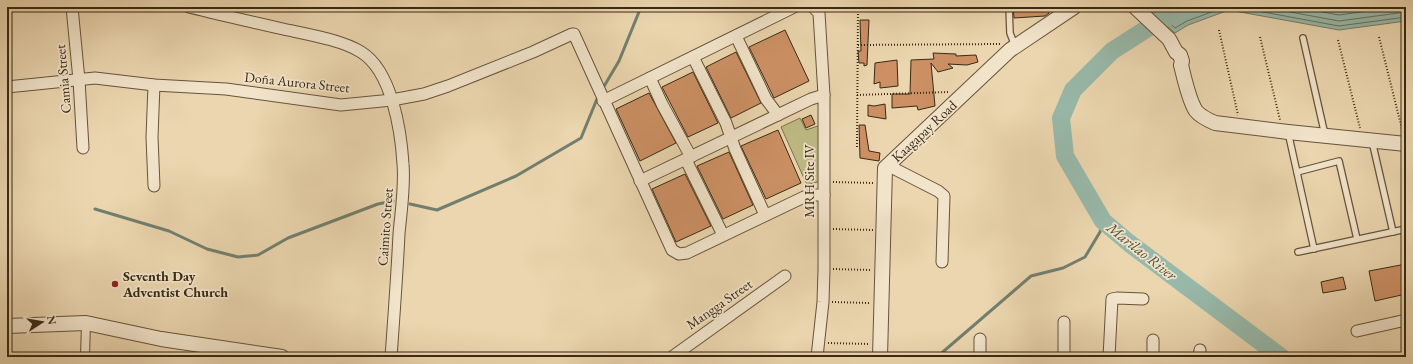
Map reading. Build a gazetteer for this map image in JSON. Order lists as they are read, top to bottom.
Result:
{
  "streets": {
    "street": [
      "Camia Street",
      "Doña Aurora Street",
      "Kaagapay Road",
      "MRH Site IV",
      "Caimito Street",
      "Mangga Street"
    ]
  },
  "crossings": [
    ["Camia Street", "Doña Aurora Street"],
    ["Doña Aurora Street", "Caimito Street"]
  ],
  "water": ["Marilao River"],
  "places": ["Seventh Day Adventist Church"],
  "north": "right"
}
